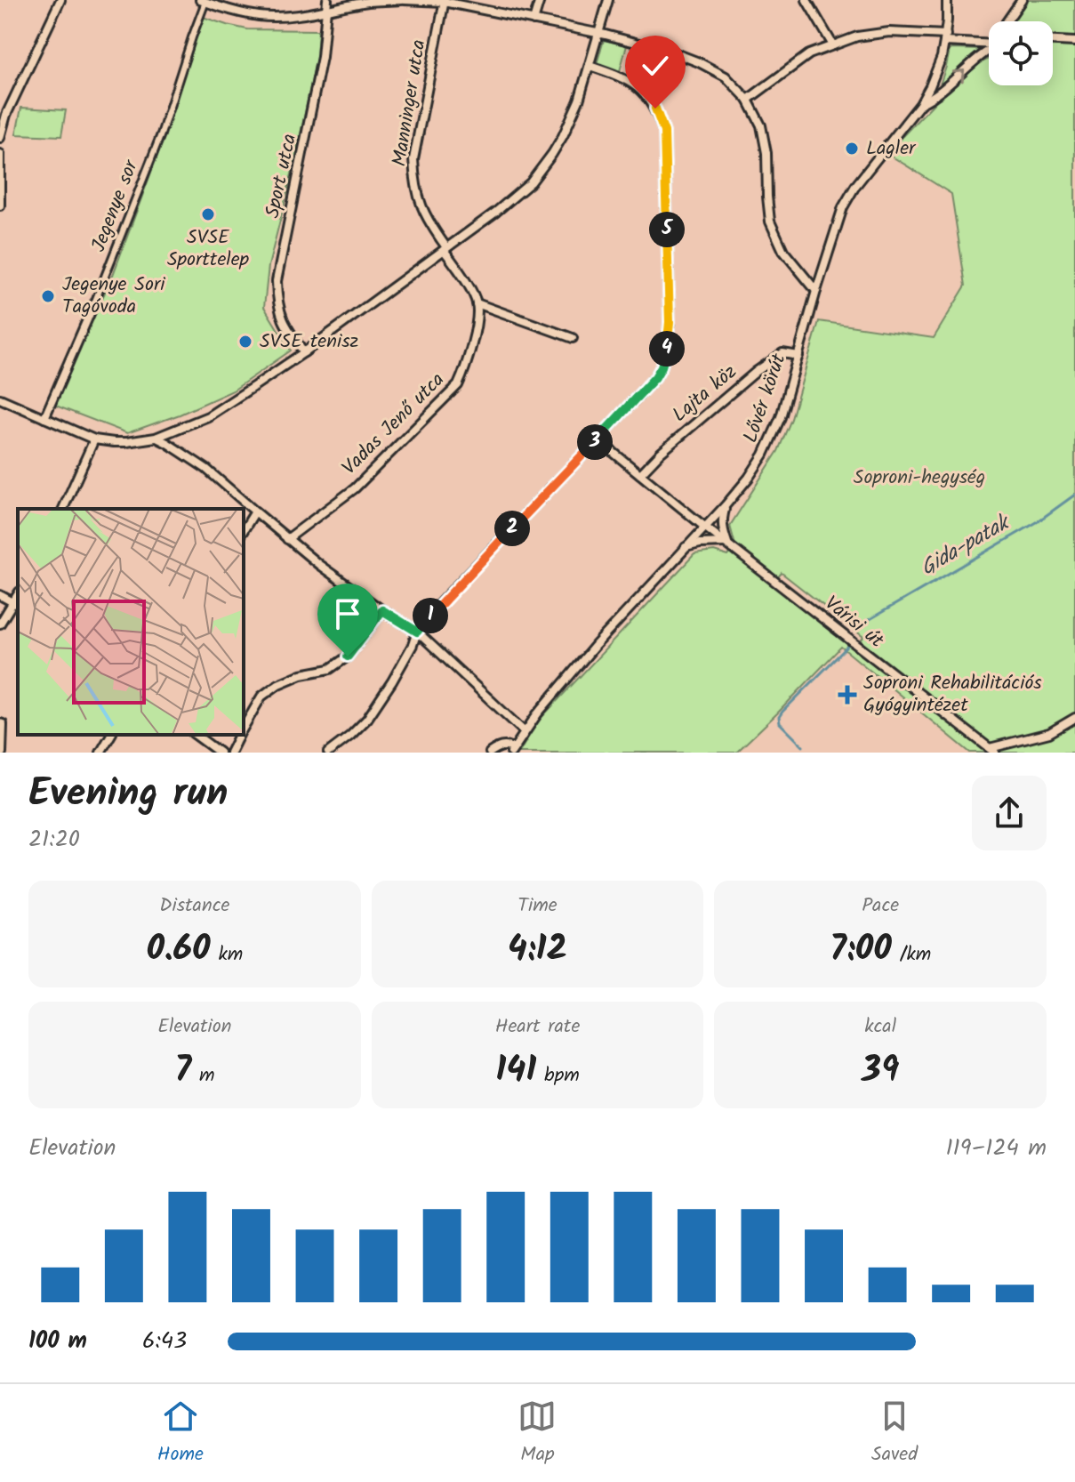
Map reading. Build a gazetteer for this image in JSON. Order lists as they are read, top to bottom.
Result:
{
  "streets": {
    "street": [
      "Manninger utca",
      "Sport utca",
      "Jegenye sor",
      "Lajta köz",
      "Lővér körút",
      "Vadas Jenő utca",
      "Várisi út"
    ]
  },
  "crossings": [
    ["Lajta köz", "Lővér körút"],
    ["Lajta köz", "Várisi út"],
    ["Lővér körút", "Várisi út"]
  ],
  "water": ["Gida-patak"],
  "parks": ["Soproni-hegység"],
  "places": {
    "other": [
      "Lagler",
      "SVSE Sporttelep",
      "Jegenye Sori Tagóvoda",
      "SVSE tenisz"
    ],
    "health": ["Soproni Rehabilitációs Gyógyintézet"]
  },
  "page": {
    "pins": [
      "5",
      "4",
      "3",
      "2",
      "1"
    ],
    "heading": ["Evening run", "21:20"],
    "stats": [
      ["Distance", "0.60 km"],
      ["Time", "4:12"],
      ["Pace", "7:00 /km"],
      ["Elevation", "7 m"],
      ["Heart rate", "141 bpm"],
      ["kcal", "39"]
    ],
    "chart": ["Elevation", "119–124 m"],
    "list": [
      {
        "name": "100 m",
        "note": "6:43"
      }
    ],
    "tabs": ["Home", "Map", "Saved"]
  }
}
